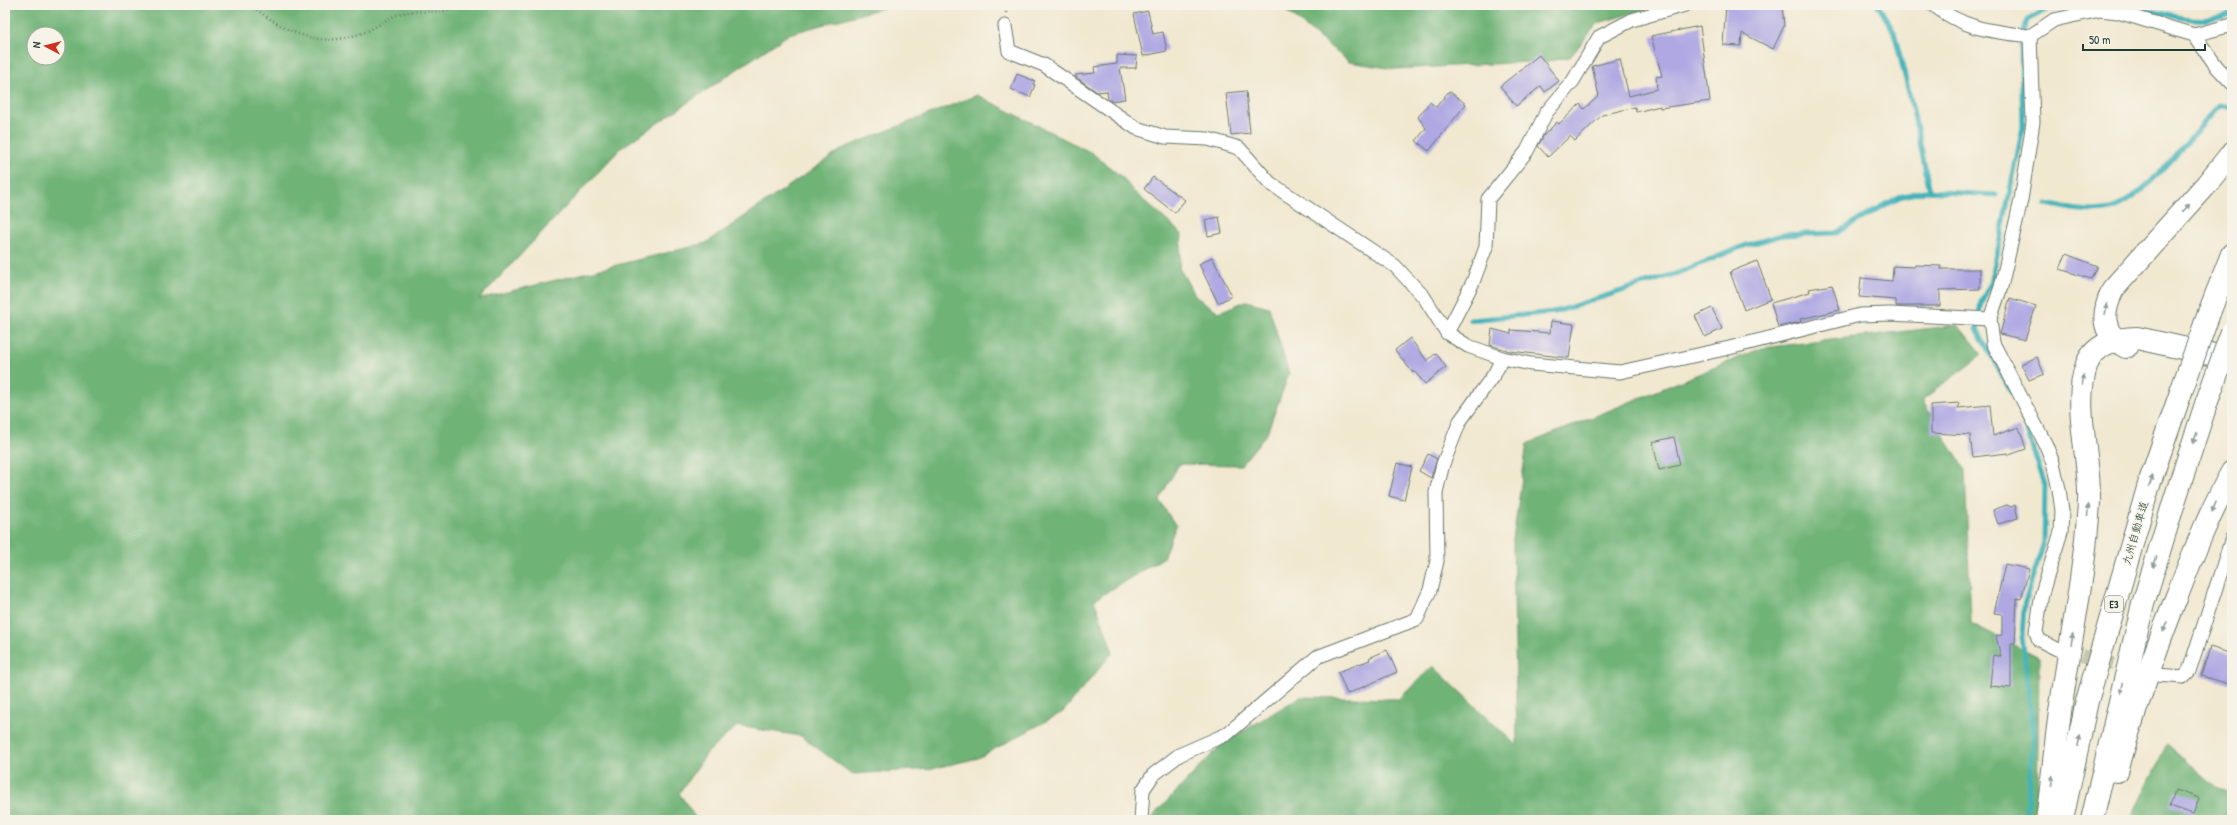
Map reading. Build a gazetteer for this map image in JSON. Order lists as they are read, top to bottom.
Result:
{
  "streets": {
    "highway": ["九州自動車道", "E3"]
  },
  "scale_bar": "50 m",
  "north": "left"
}
